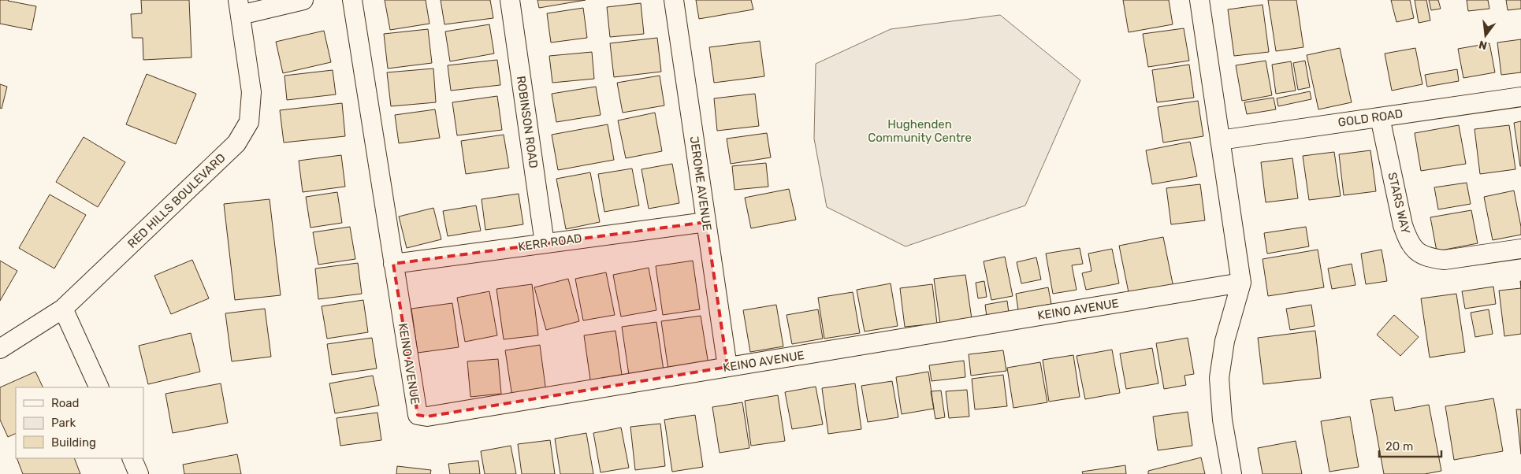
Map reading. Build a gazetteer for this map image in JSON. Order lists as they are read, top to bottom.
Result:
{
  "streets": {
    "street": [
      "GOLD ROAD",
      "ROBINSON ROAD",
      "JEROME AVENUE",
      "RED HILLS BOULEVARD",
      "STARS WAY",
      "KERR ROAD",
      "KEINO AVENUE"
    ]
  },
  "crossings": [
    ["GOLD ROAD", "STARS WAY"],
    ["ROBINSON ROAD", "KERR ROAD"],
    ["JEROME AVENUE", "KERR ROAD"],
    ["JEROME AVENUE", "KEINO AVENUE"],
    ["KERR ROAD", "KEINO AVENUE"]
  ],
  "parks": ["Hughenden Community Centre"],
  "legend": ["Road", "Park", "Building"],
  "scale_bar": "20 m",
  "north": "bottom"
}
